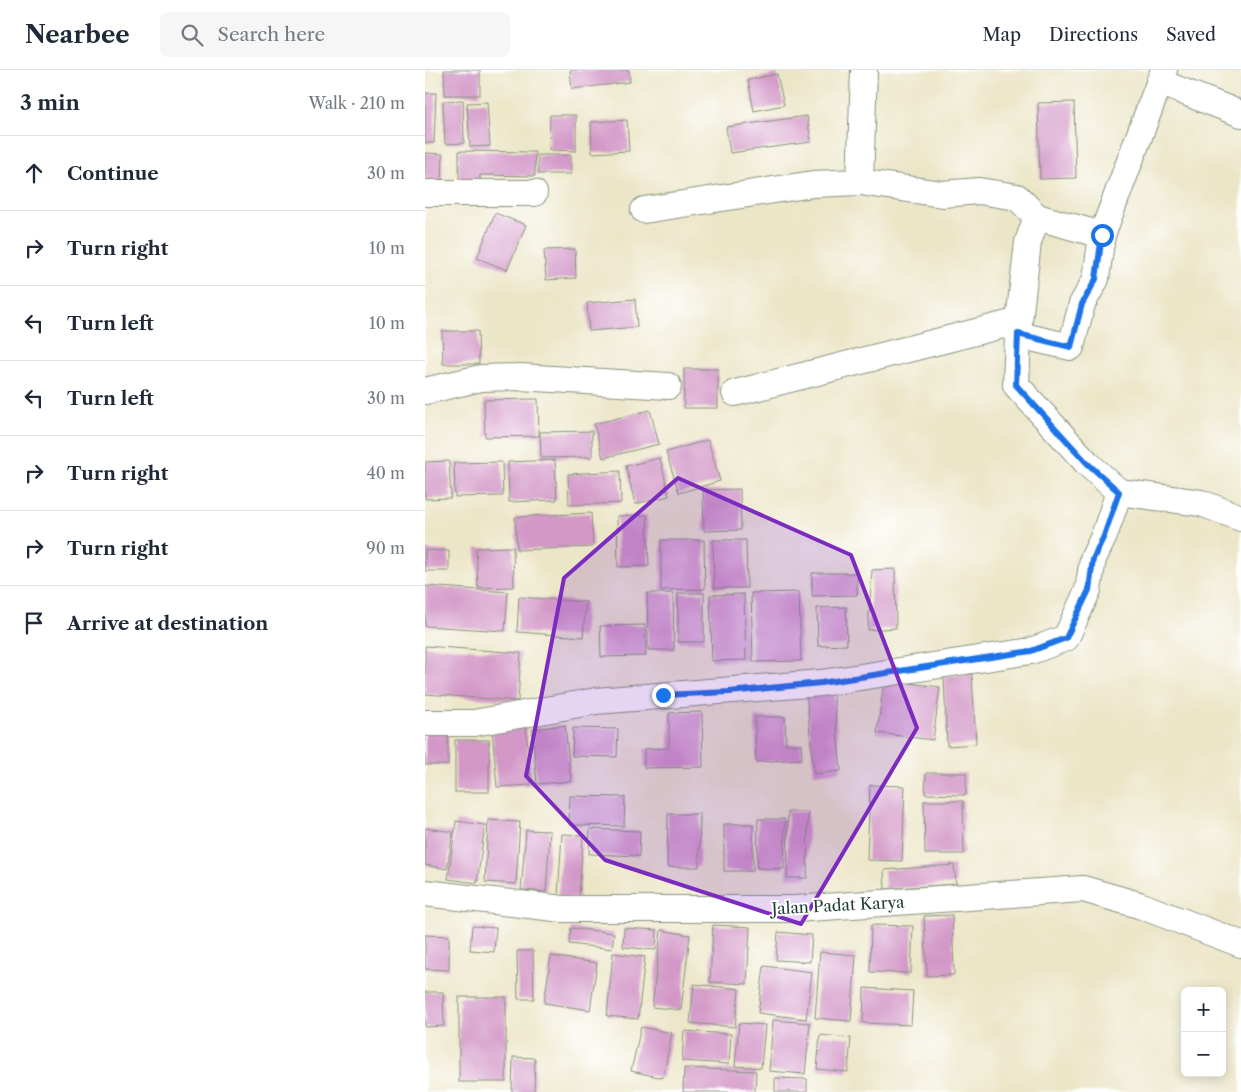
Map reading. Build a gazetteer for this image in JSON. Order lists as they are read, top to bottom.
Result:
{
  "streets": {
    "street": ["Jalan Padat Karya"]
  },
  "page": {
    "header": "Nearbee",
    "search": "Search here",
    "nav": ["Map", "Directions", "Saved"],
    "heading": ["3 min", "Walk · 210 m"],
    "list": [
      ["Continue", "30 m"],
      ["Turn right", "10 m"],
      ["Turn left", "10 m"],
      ["Turn left", "30 m"],
      ["Turn right", "40 m"],
      ["Turn right", "90 m"],
      "Arrive at destination"
    ],
    "map_buttons": ["+", "−"]
  }
}
